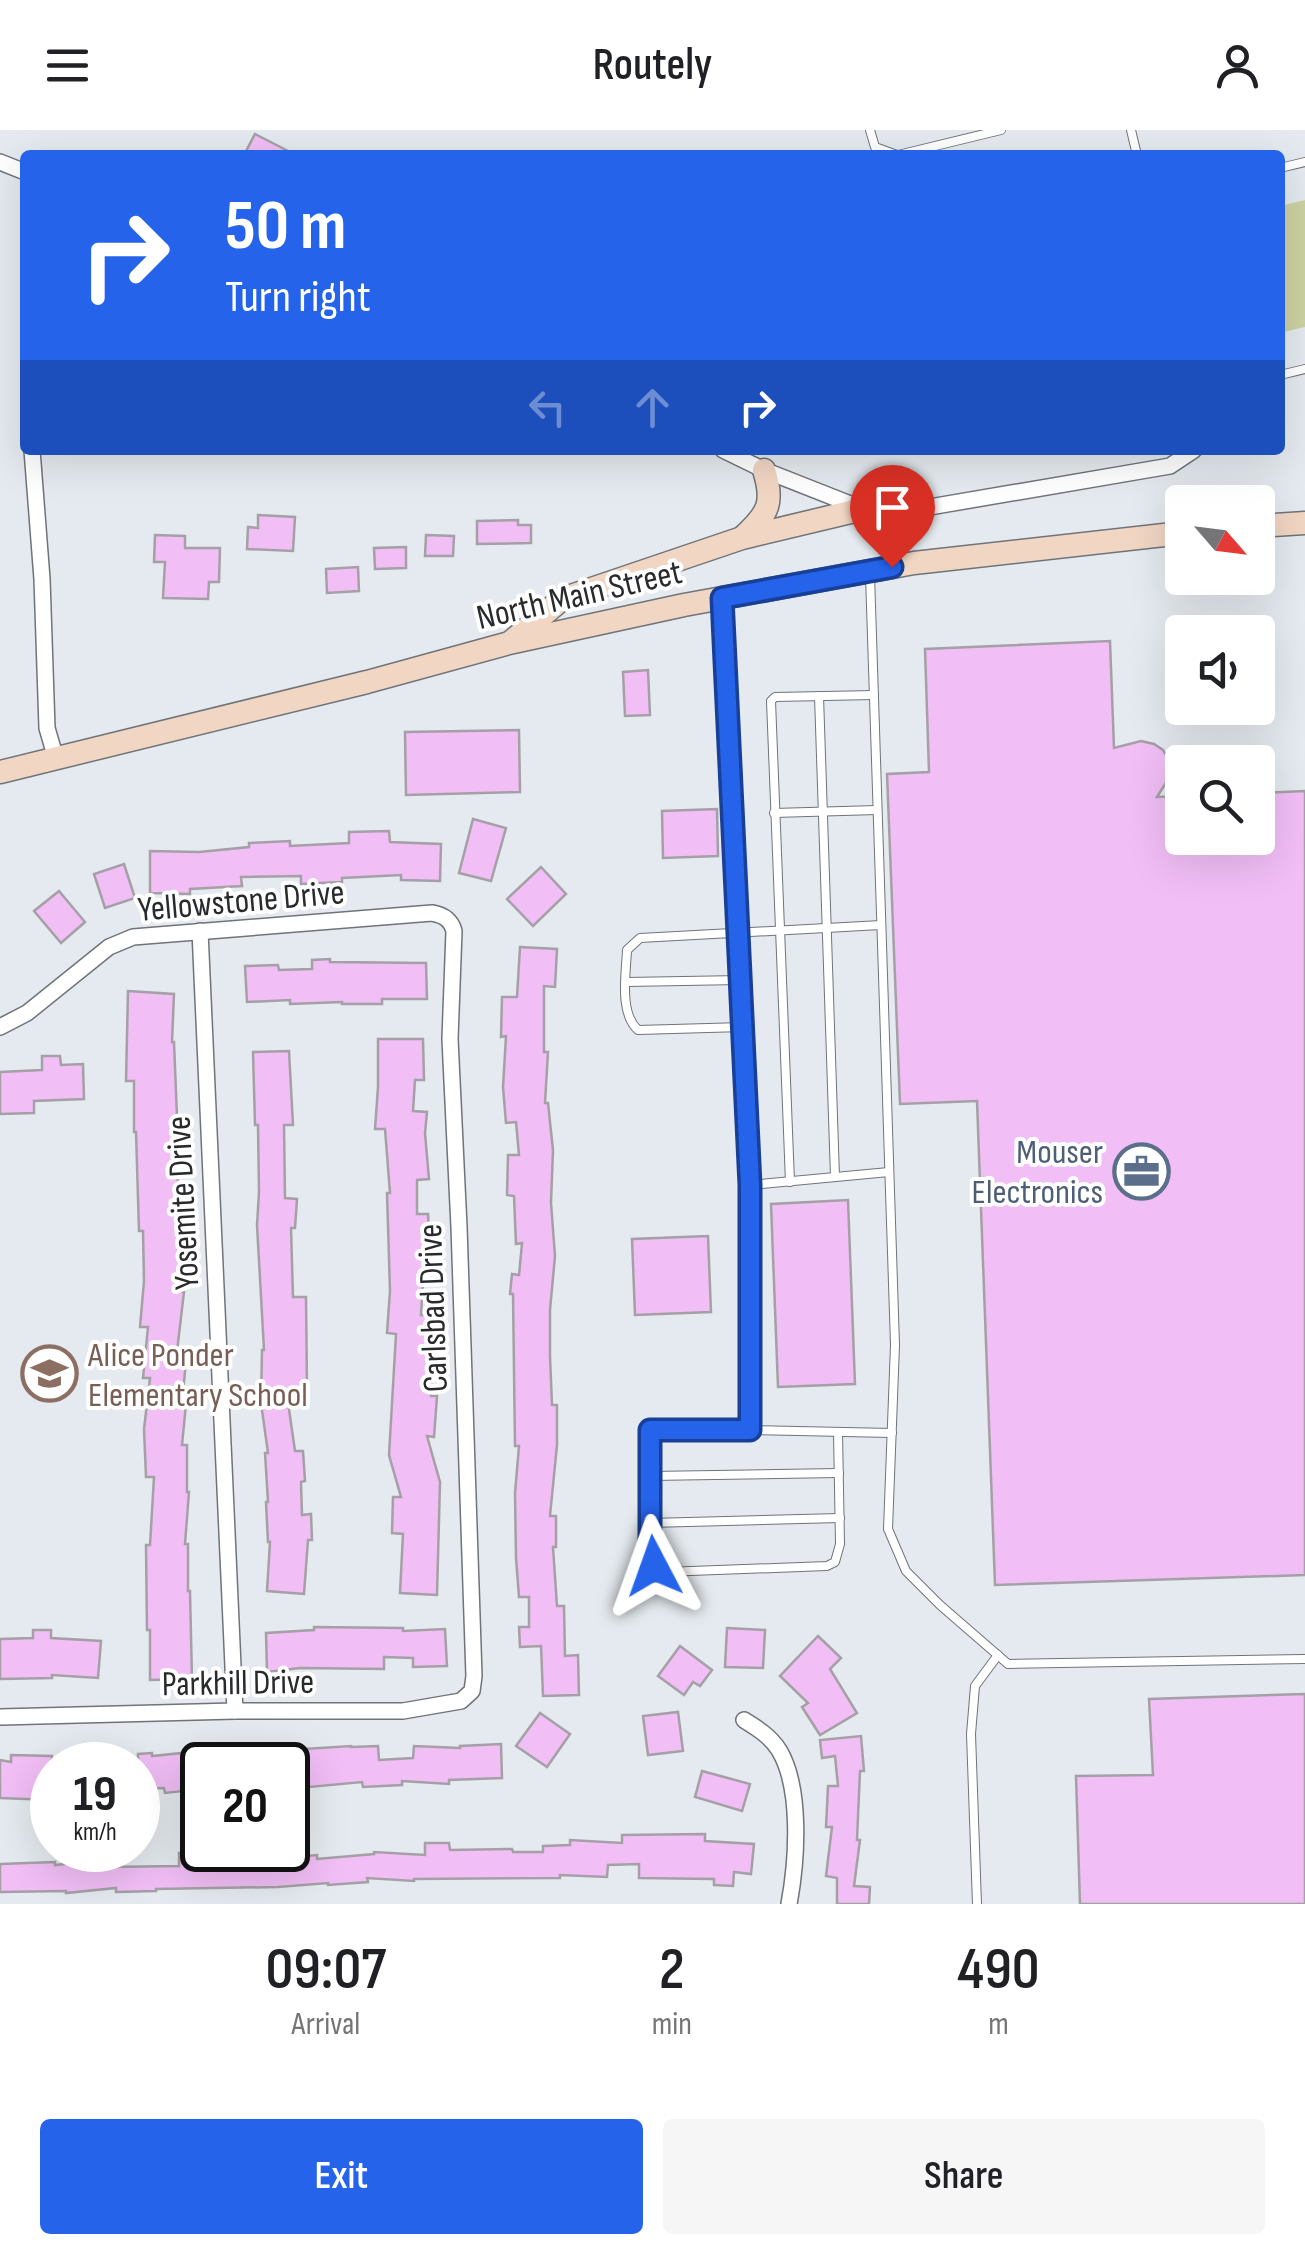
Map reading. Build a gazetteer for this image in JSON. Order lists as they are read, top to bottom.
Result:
{
  "streets": {
    "main road": ["North Main Street"],
    "street": [
      "Yellowstone Drive",
      "Yosemite Drive",
      "Carlsbad Drive",
      "Parkhill Drive"
    ]
  },
  "crossings": [
    ["Yellowstone Drive", "Yosemite Drive"],
    ["Yellowstone Drive", "Carlsbad Drive"],
    ["Yosemite Drive", "Parkhill Drive"],
    ["Carlsbad Drive", "Parkhill Drive"]
  ],
  "places": {
    "office": ["Mouser Electronics"],
    "school or university": ["Alice Ponder Elementary School"]
  },
  "north": "bottom right",
  "page": {
    "header": "Routely",
    "turn": ["50 m", "Turn right"],
    "speed": "19 km/h",
    "limit": "20",
    "eta": [
      "09:07",
      "Arrival",
      "2",
      "min",
      "490",
      "m"
    ],
    "buttons": ["Exit", "Share"]
  }
}
